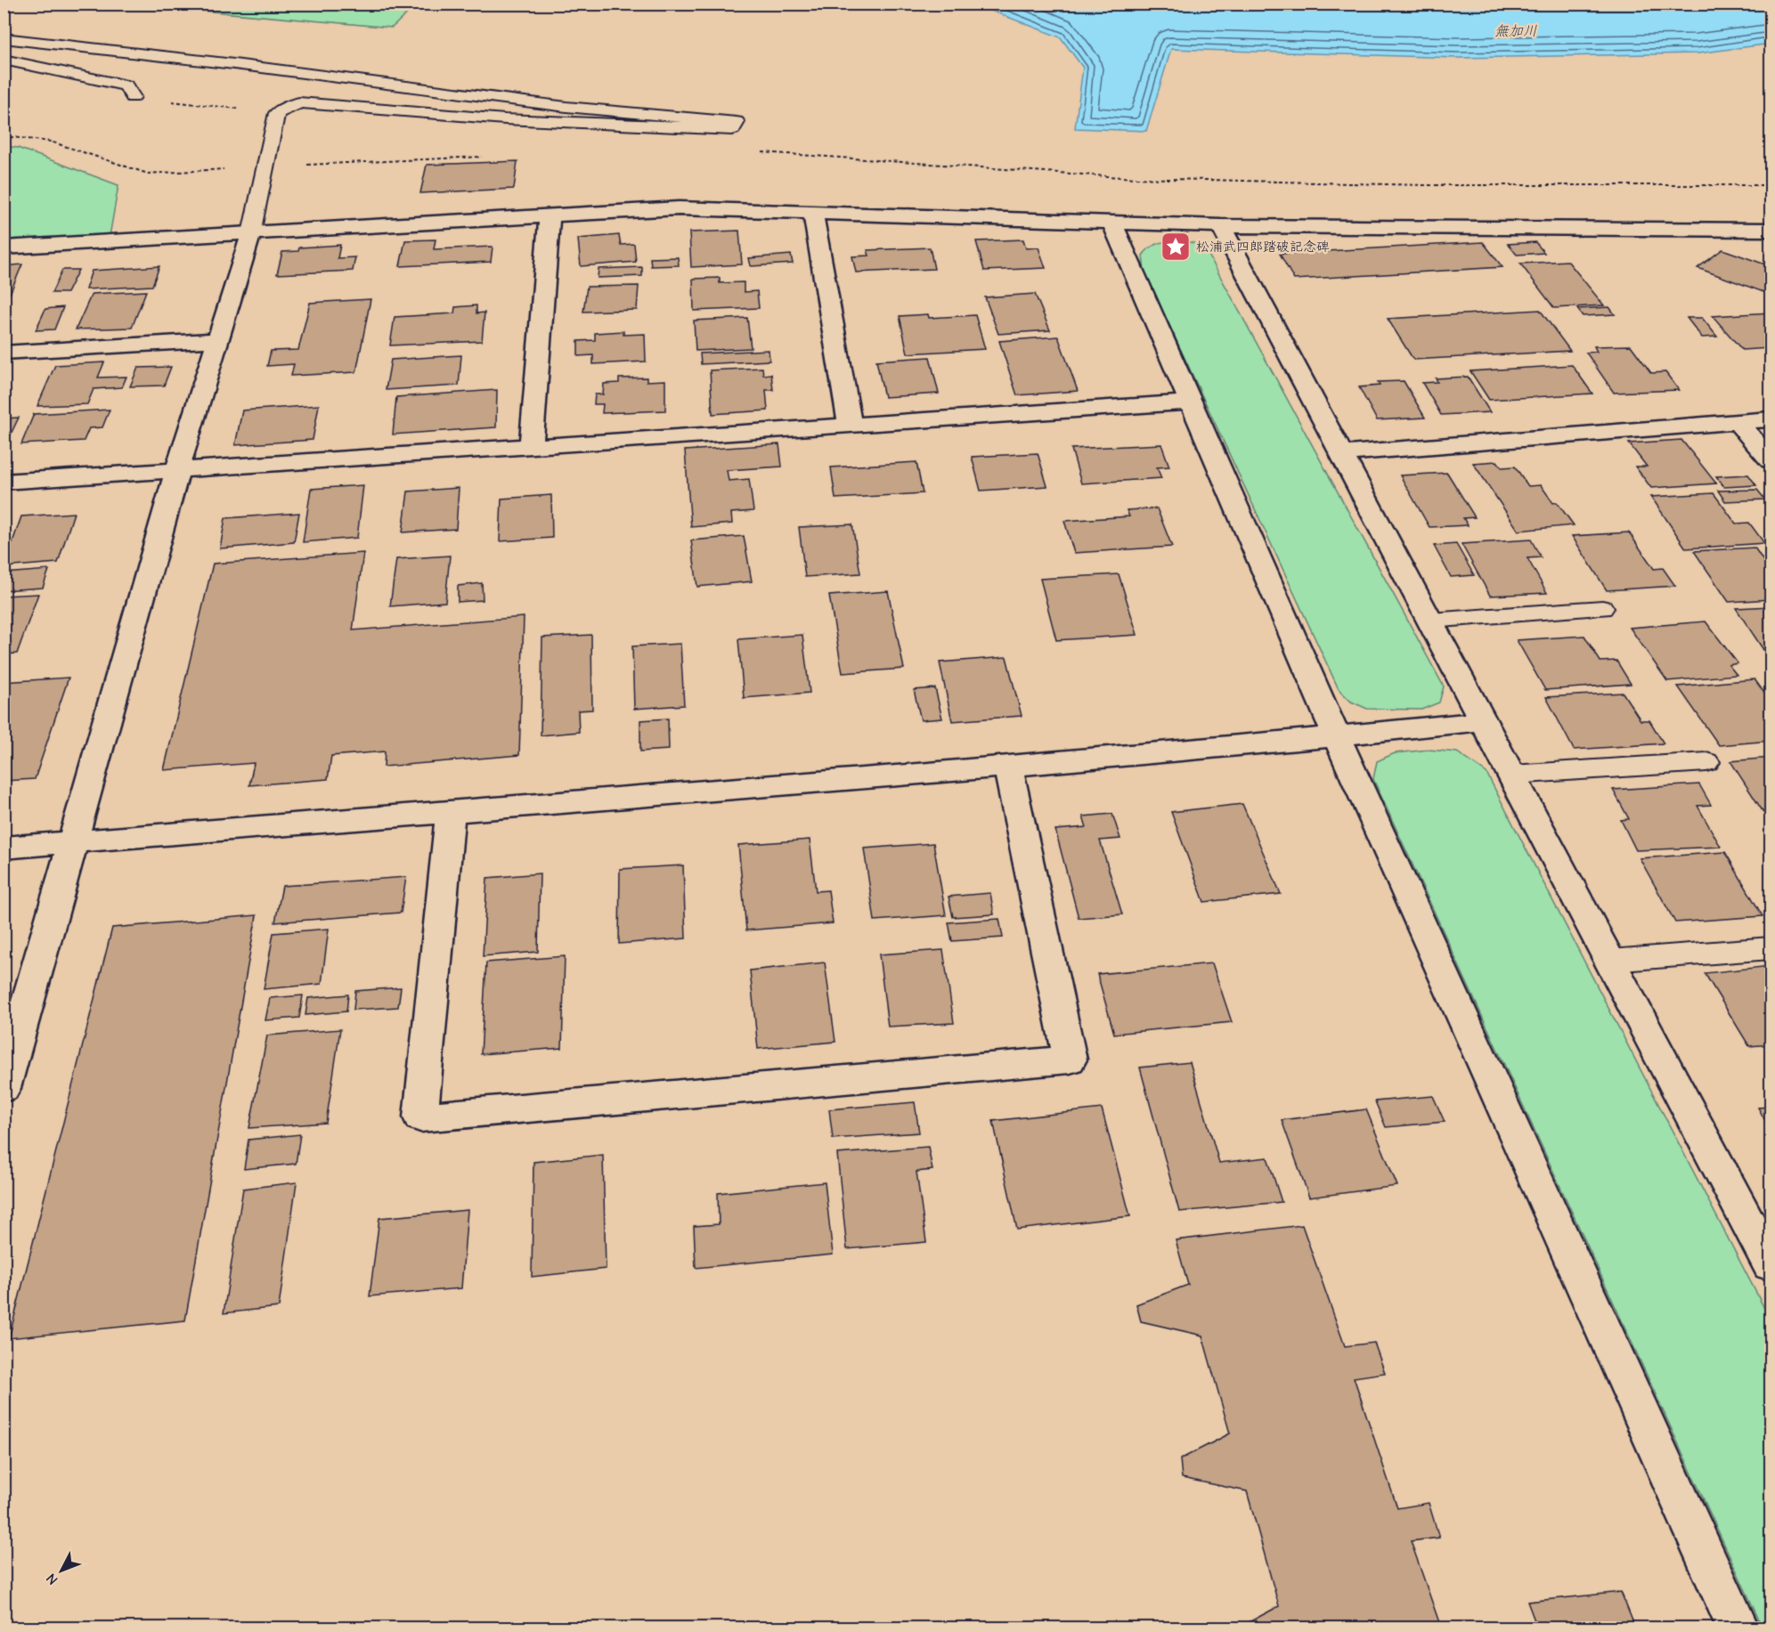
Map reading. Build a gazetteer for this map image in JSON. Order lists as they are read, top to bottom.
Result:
{
  "water": ["無加川"],
  "places": {
    "place": ["松浦武四郎踏破記念碑"]
  },
  "north": "bottom left"
}
